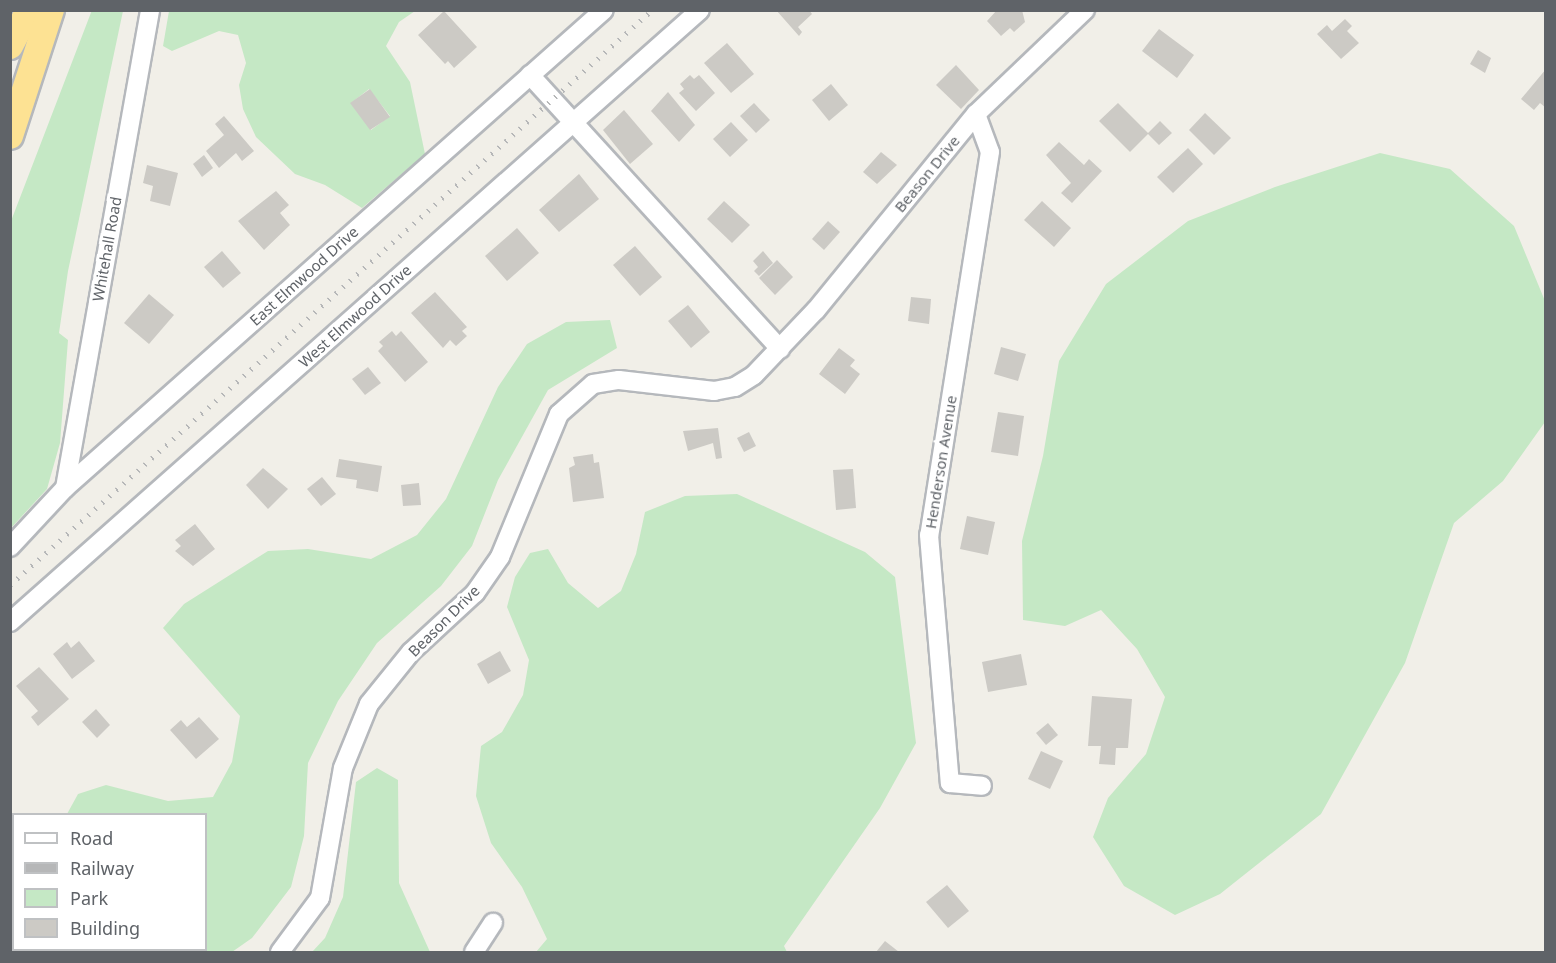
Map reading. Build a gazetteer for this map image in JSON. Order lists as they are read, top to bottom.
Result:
{
  "streets": {
    "street": [
      "Beason Drive",
      "Whitehall Road",
      "East Elmwood Drive",
      "West Elmwood Drive",
      "Henderson Avenue"
    ]
  },
  "crossings": [
    ["Beason Drive", "Henderson Avenue"],
    ["Whitehall Road", "East Elmwood Drive"]
  ],
  "legend": [
    "Road",
    "Railway",
    "Park",
    "Building"
  ]
}
